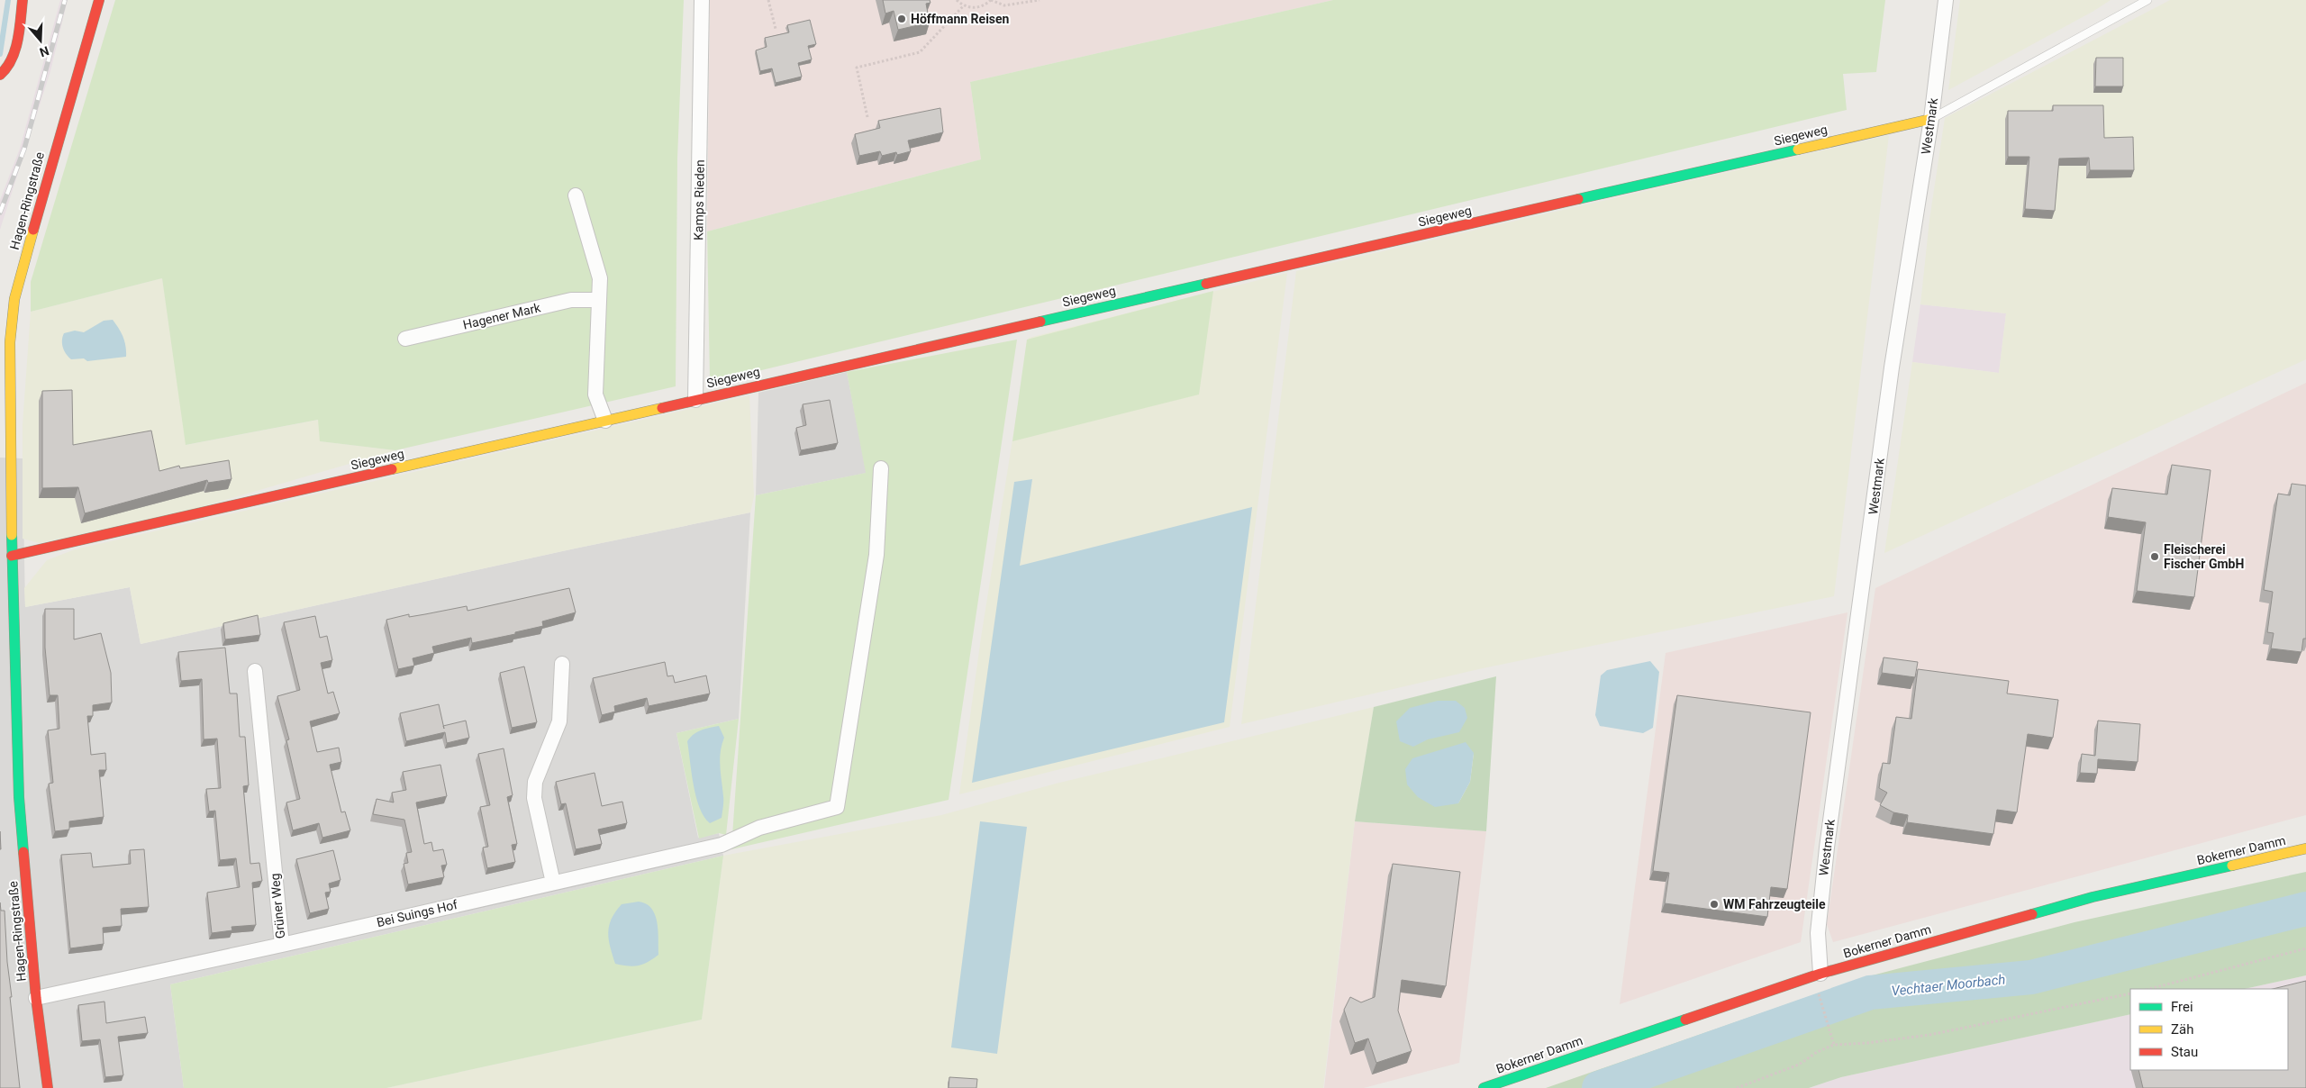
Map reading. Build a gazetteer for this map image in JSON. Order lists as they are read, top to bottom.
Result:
{
  "streets": {
    "street": [
      "Westmark",
      "Siegeweg",
      "Kamps Rieden",
      "Hagen-Ringstraße",
      "Hagener Mark",
      "Bokerner Damm",
      "Grüner Weg",
      "Bei Suings Hof"
    ]
  },
  "crossings": [
    ["Westmark", "Siegeweg"],
    ["Westmark", "Bokerner Damm"],
    ["Siegeweg", "Kamps Rieden"],
    ["Siegeweg", "Hagen-Ringstraße"],
    ["Hagen-Ringstraße", "Grüner Weg"],
    ["Grüner Weg", "Bei Suings Hof"]
  ],
  "water": ["Vechtaer Moorbach"],
  "places": ["Höffmann Reisen", "Fleischerei Fischer GmbH", "WM Fahrzeugteile"],
  "legend": ["Frei", "Zäh", "Stau"],
  "north": "bottom"
}
